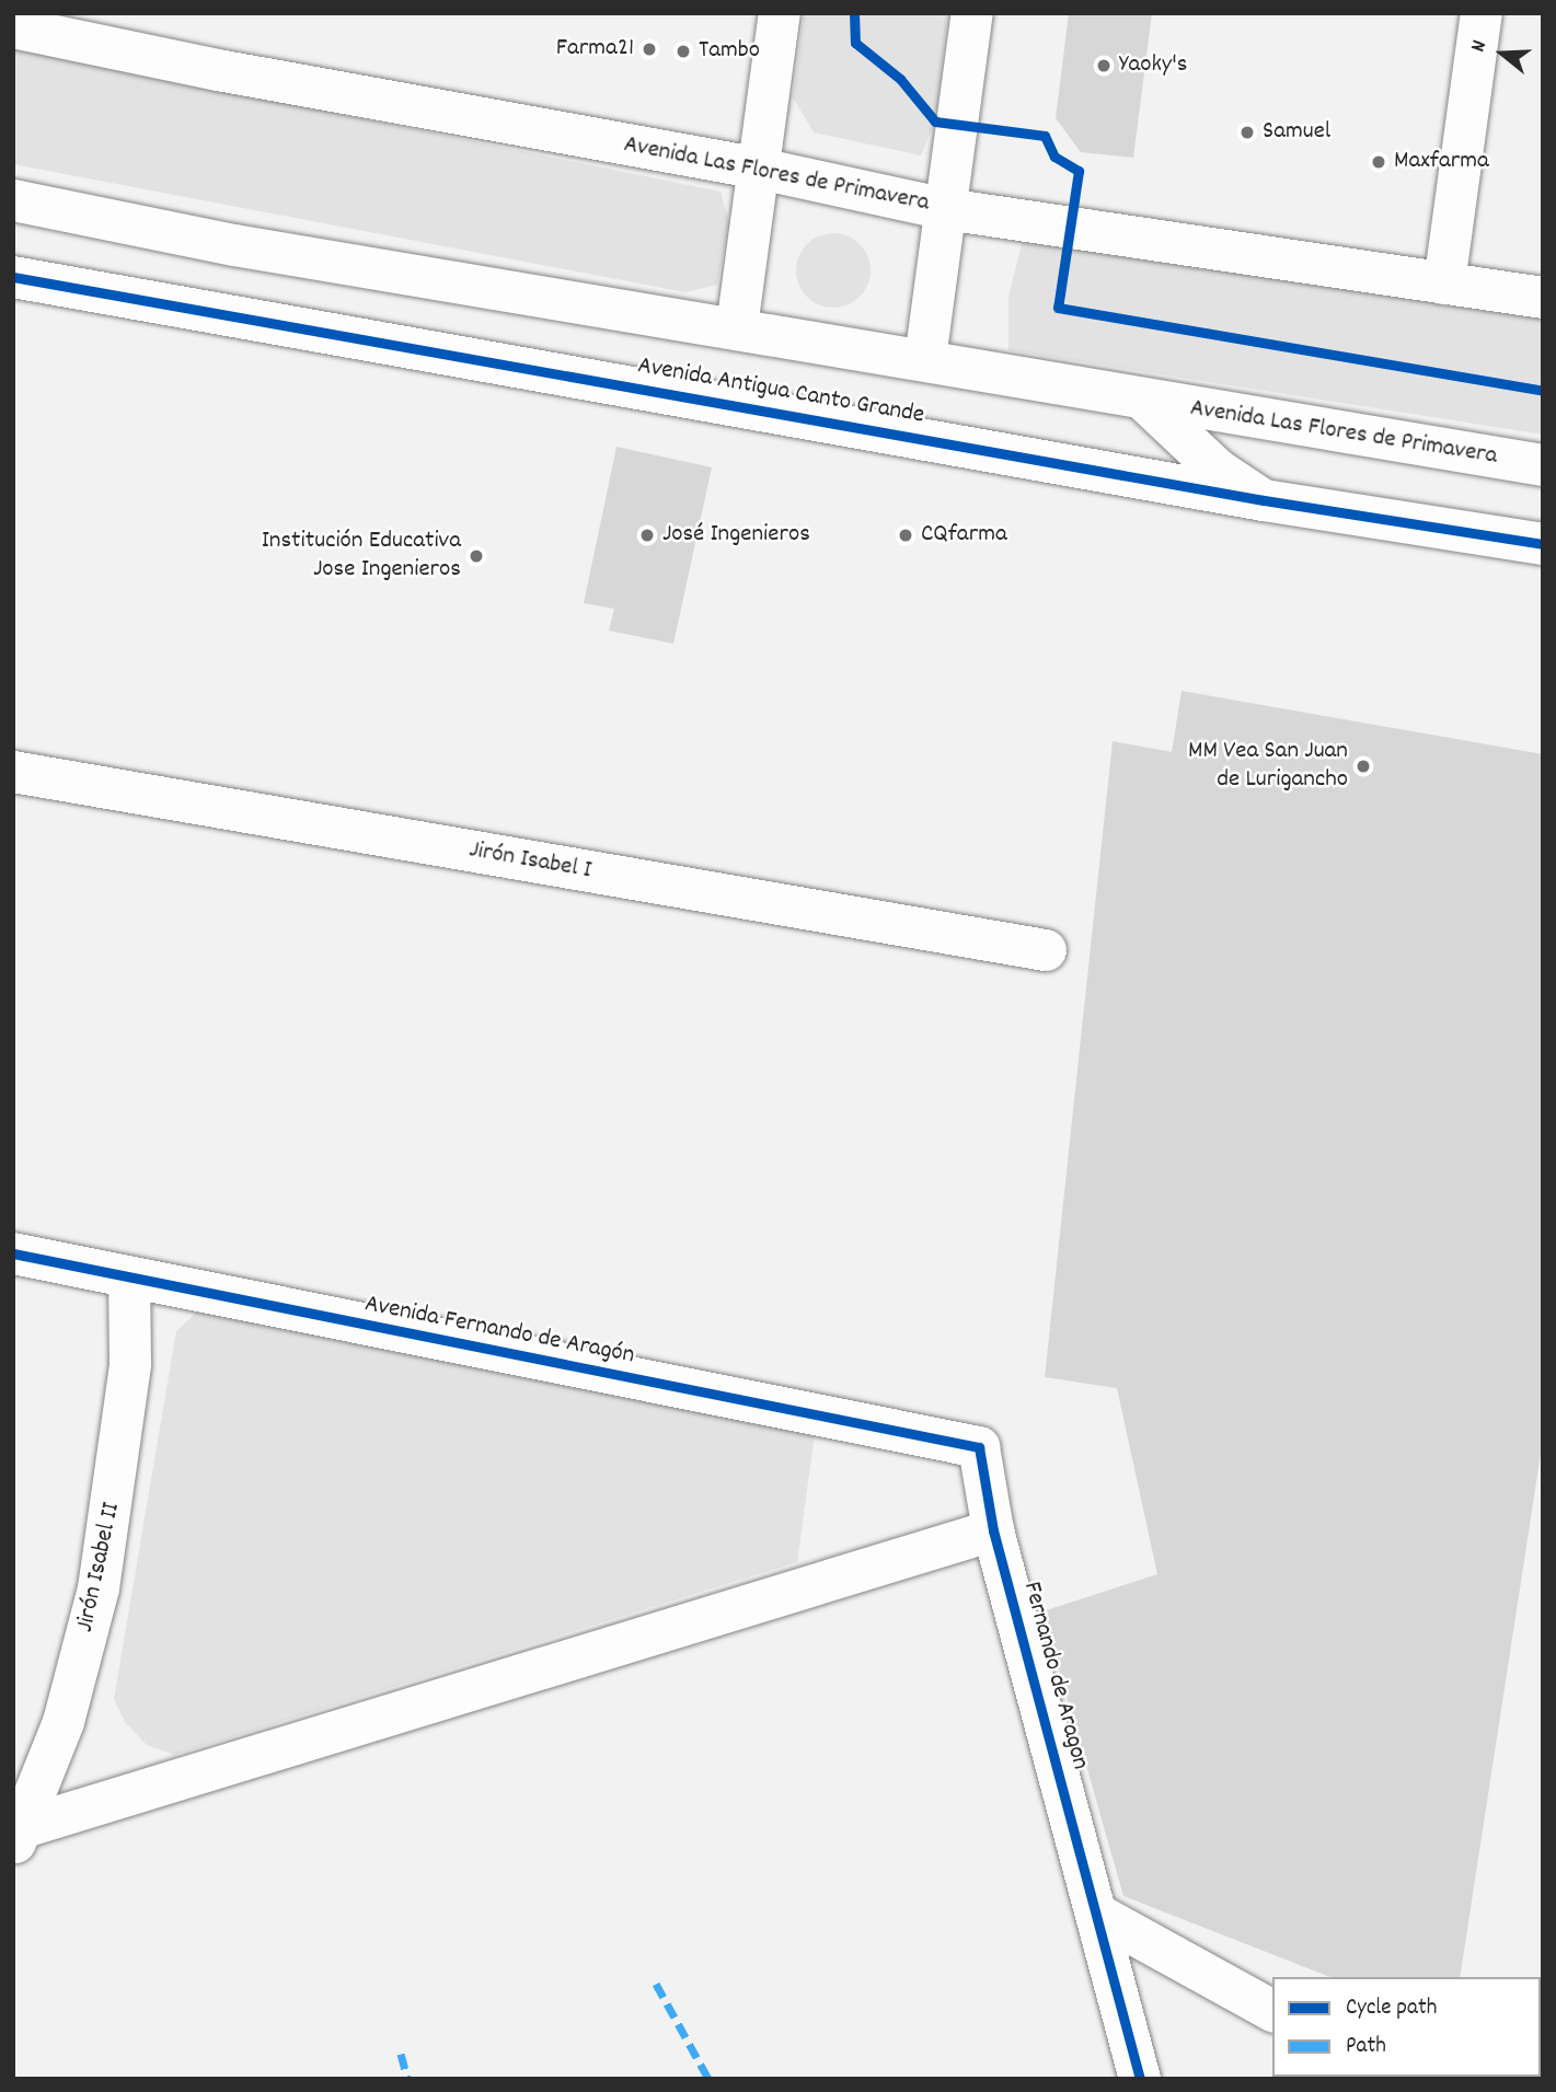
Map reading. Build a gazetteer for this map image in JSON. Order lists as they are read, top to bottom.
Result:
{
  "streets": {
    "street": [
      "Avenida Las Flores de Primavera",
      "Avenida Antigua Canto Grande",
      "Jirón Isabel I",
      "Avenida Fernando de Aragón",
      "Jirón Isabel II",
      "Fernando de Aragon"
    ]
  },
  "crossings": [
    ["Avenida Fernando de Aragón", "Jirón Isabel II"],
    ["Avenida Fernando de Aragón", "Fernando de Aragon"]
  ],
  "places": [
    "Farma21",
    "Tambo",
    "Yaoky's",
    "Samuel",
    "Maxfarma",
    "José Ingenieros",
    "CQfarma",
    "Institución Educativa Jose Ingenieros",
    "MM Vea San Juan de Lurigancho"
  ],
  "legend": ["Cycle path", "Path"],
  "north": "left"
}
